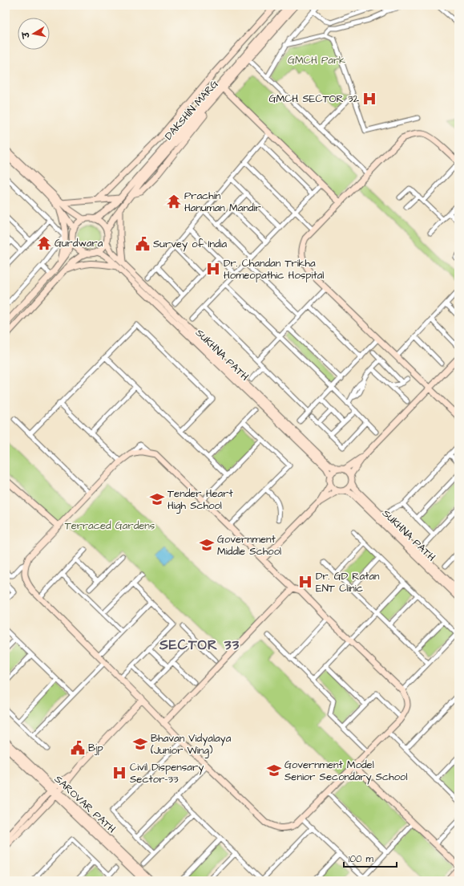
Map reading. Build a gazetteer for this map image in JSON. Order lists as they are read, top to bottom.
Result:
{
  "streets": {
    "street": ["DAKSHIN MARG", "SUKHNA PATH", "SAROVAR PATH"]
  },
  "crossings": [
    ["DAKSHIN MARG", "SUKHNA PATH"]
  ],
  "districts": ["SECTOR 33"],
  "parks": ["GMCH Park", "Terraced Gardens"],
  "places": {
    "hospital": [
      "GMCH SECTOR 32",
      "Dr. Chandan Trikha Homeopathic Hospital",
      "Dr. GD Ratan ENT Clinic",
      "Civil Dispensary Sector-33"
    ],
    "temple": ["Prachin Hanuman Mandir", "Gurdwara"],
    "public building": ["Survey of India", "Bjp"],
    "school or university": [
      "Tender Heart High School",
      "Government Middle School",
      "Bhavan Vidyalaya (Junior Wing)",
      "Government Model Senior Secondary School"
    ]
  },
  "scale_bar": "100 m",
  "north": "left"
}
